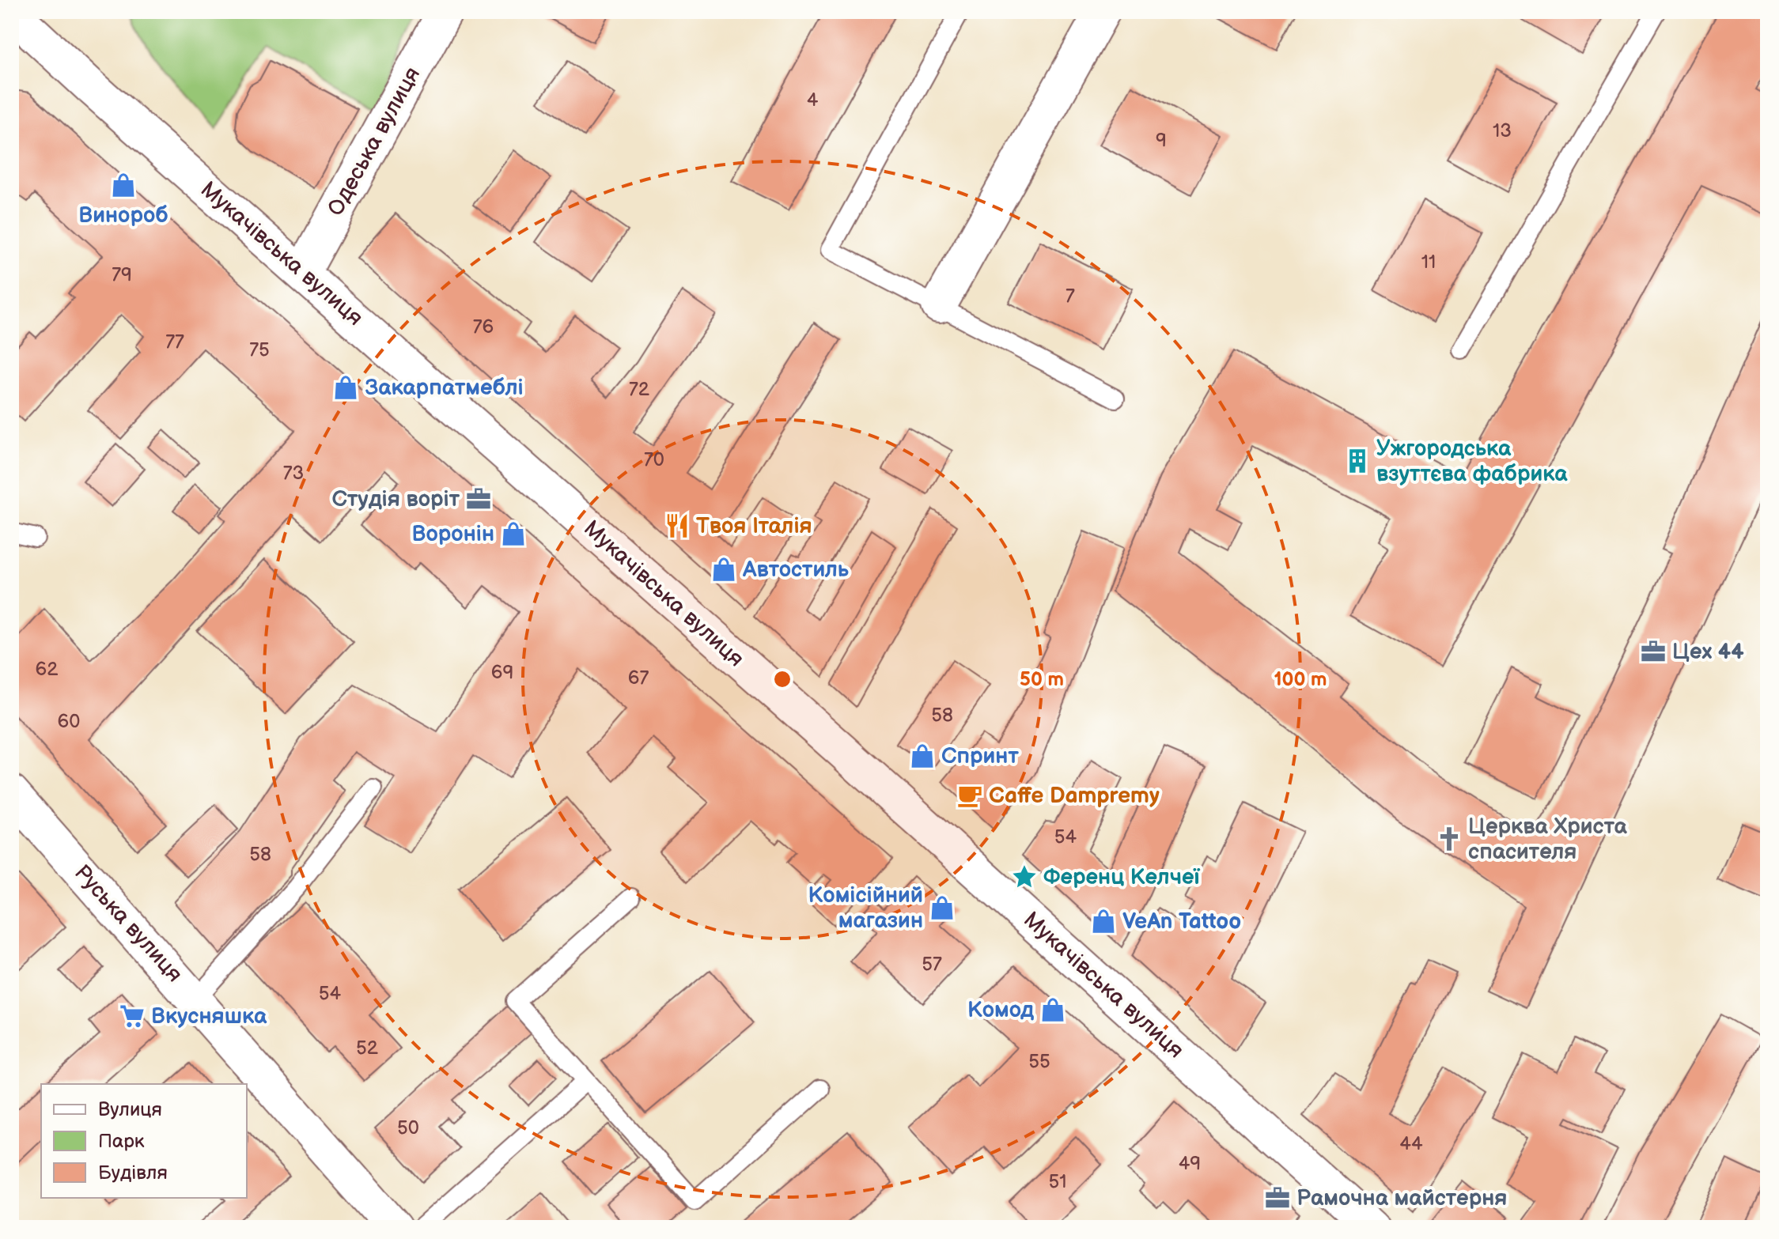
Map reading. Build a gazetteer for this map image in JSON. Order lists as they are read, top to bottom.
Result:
{
  "streets": {
    "main road": ["Одеська вулиця", "Мукачівська вулиця", "Руська вулиця"]
  },
  "crossings": [
    ["Одеська вулиця", "Мукачівська вулиця"]
  ],
  "places": {
    "shop": [
      "Винороб",
      "Закарпатмеблі",
      "Воронін",
      "Автостиль",
      "Спринт",
      "Комісійний магазин",
      "VeAn Tattoo",
      "Комод"
    ],
    "building": ["Ужгородська взуттєва фабрика"],
    "office": ["Студія воріт", "Цех 44", "Рамочна майстерня"],
    "restaurant": ["Твоя Італія"],
    "cafe": ["Caffe Dampremy"],
    "church": ["Церква Христа спасителя"],
    "place": ["Ференц Келчеї"],
    "supermarket": ["Вкусняшка"]
  },
  "house_numbers": [
    "4",
    "13",
    "9",
    "11",
    "79",
    "7",
    "76",
    "77",
    "75",
    "72",
    "70",
    "73",
    "62",
    "69",
    "67",
    "58",
    "60",
    "54",
    "58",
    "57",
    "54",
    "52",
    "55",
    "50",
    "44",
    "49",
    "51"
  ],
  "legend": ["Вулиця", "Парк", "Будівля"],
  "rings": ["50 m", "100 m"]
}
